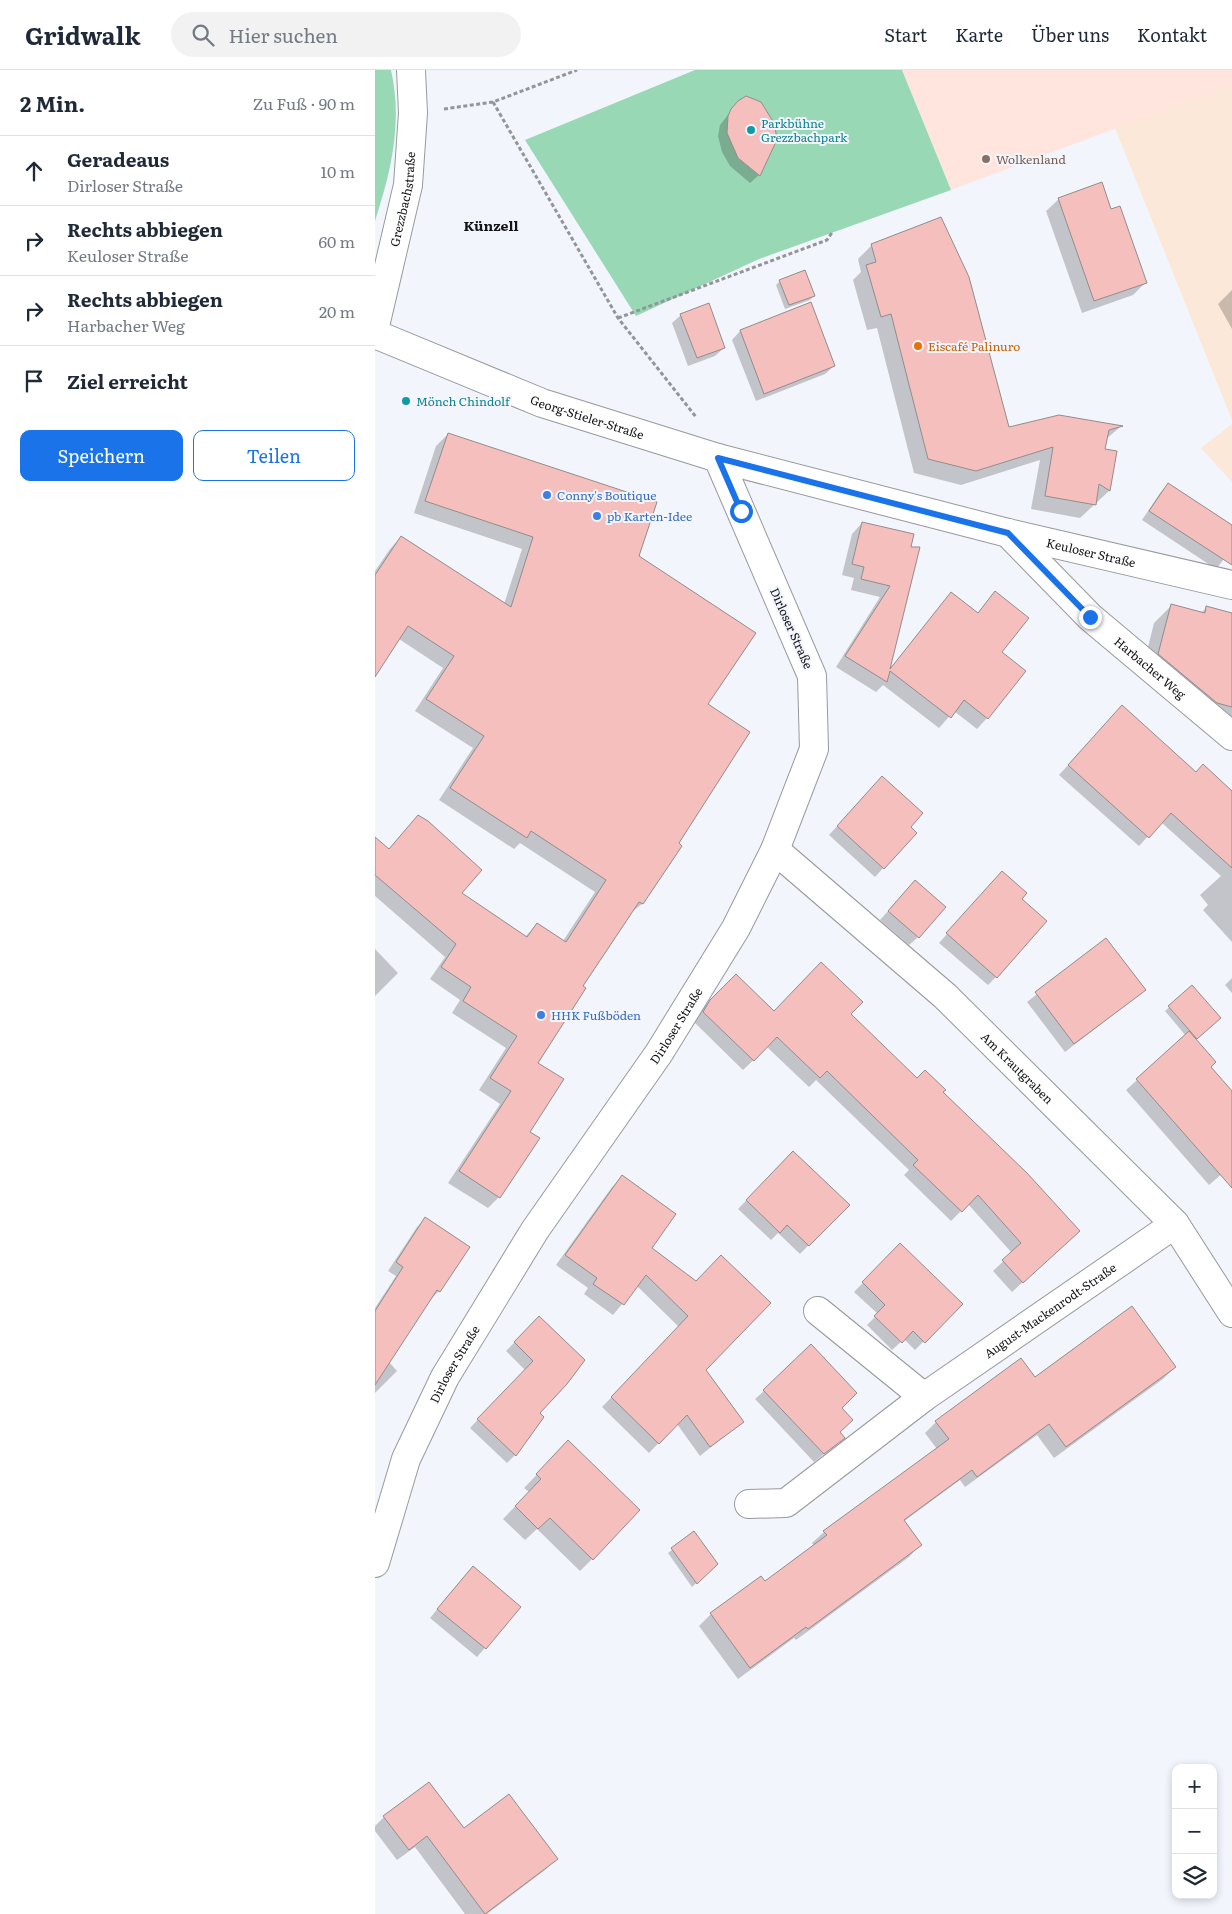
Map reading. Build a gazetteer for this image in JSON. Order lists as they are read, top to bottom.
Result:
{
  "streets": {
    "street": [
      "Grezzbachstraße",
      "Georg-Stieler-Straße",
      "Keuloser Straße",
      "Dirloser Straße",
      "Harbacher Weg",
      "Am Krautgraben",
      "August-Mackenrodt-Straße"
    ]
  },
  "crossings": [
    ["Georg-Stieler-Straße", "Keuloser Straße"],
    ["Georg-Stieler-Straße", "Dirloser Straße"],
    ["Keuloser Straße", "Dirloser Straße"],
    ["Keuloser Straße", "Harbacher Weg"],
    ["Dirloser Straße", "Am Krautgraben"],
    ["Am Krautgraben", "August-Mackenrodt-Straße"]
  ],
  "districts": ["Künzell"],
  "places": [
    "Parkbühne Grezzbachpark",
    "Wolkenland",
    "Eiscafé Palinuro",
    "Mönch Chindolf",
    "Conny's Boutique",
    "pb Karten-Idee",
    "HHK Fußböden"
  ],
  "page": {
    "header": "Gridwalk",
    "search": "Hier suchen",
    "nav": [
      "Start",
      "Karte",
      "Über uns",
      "Kontakt"
    ],
    "heading": ["2 Min.", "Zu Fuß · 90 m"],
    "list": [
      ["Geradeaus", "Dirloser Straße", "10 m"],
      ["Rechts abbiegen", "Keuloser Straße", "60 m"],
      ["Rechts abbiegen", "Harbacher Weg", "20 m"],
      "Ziel erreicht"
    ],
    "buttons": ["Speichern", "Teilen"],
    "map_buttons": ["+", "−"]
  }
}
